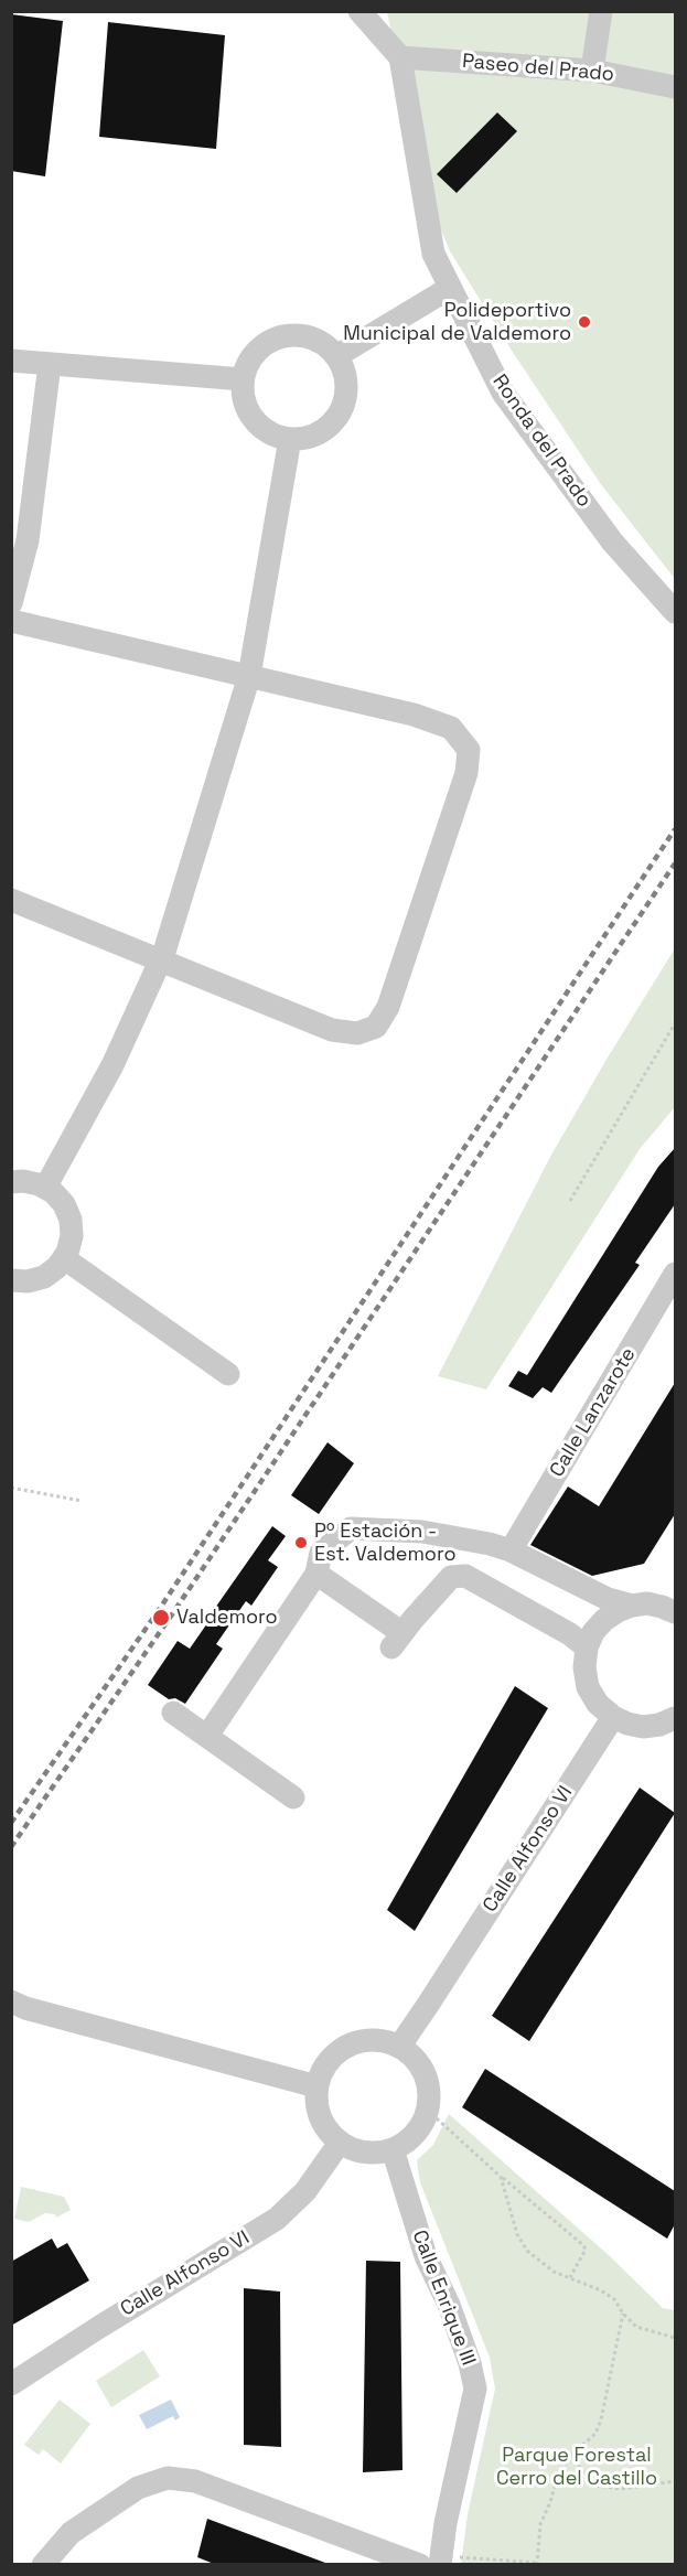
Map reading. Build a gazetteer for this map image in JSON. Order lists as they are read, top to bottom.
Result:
{
  "streets": {
    "street": [
      "Paseo del Prado",
      "Ronda del Prado",
      "Calle Lanzarote",
      "Calle Alfonso VI",
      "Calle Enrique III"
    ]
  },
  "crossings": [
    ["Paseo del Prado", "Ronda del Prado"],
    ["Calle Alfonso VI", "Calle Enrique III"]
  ],
  "parks": ["Parque Forestal Cerro del Castillo"],
  "places": ["Polideportivo Municipal de Valdemoro", "Pº Estación - Est. Valdemoro", "Valdemoro"]
}
